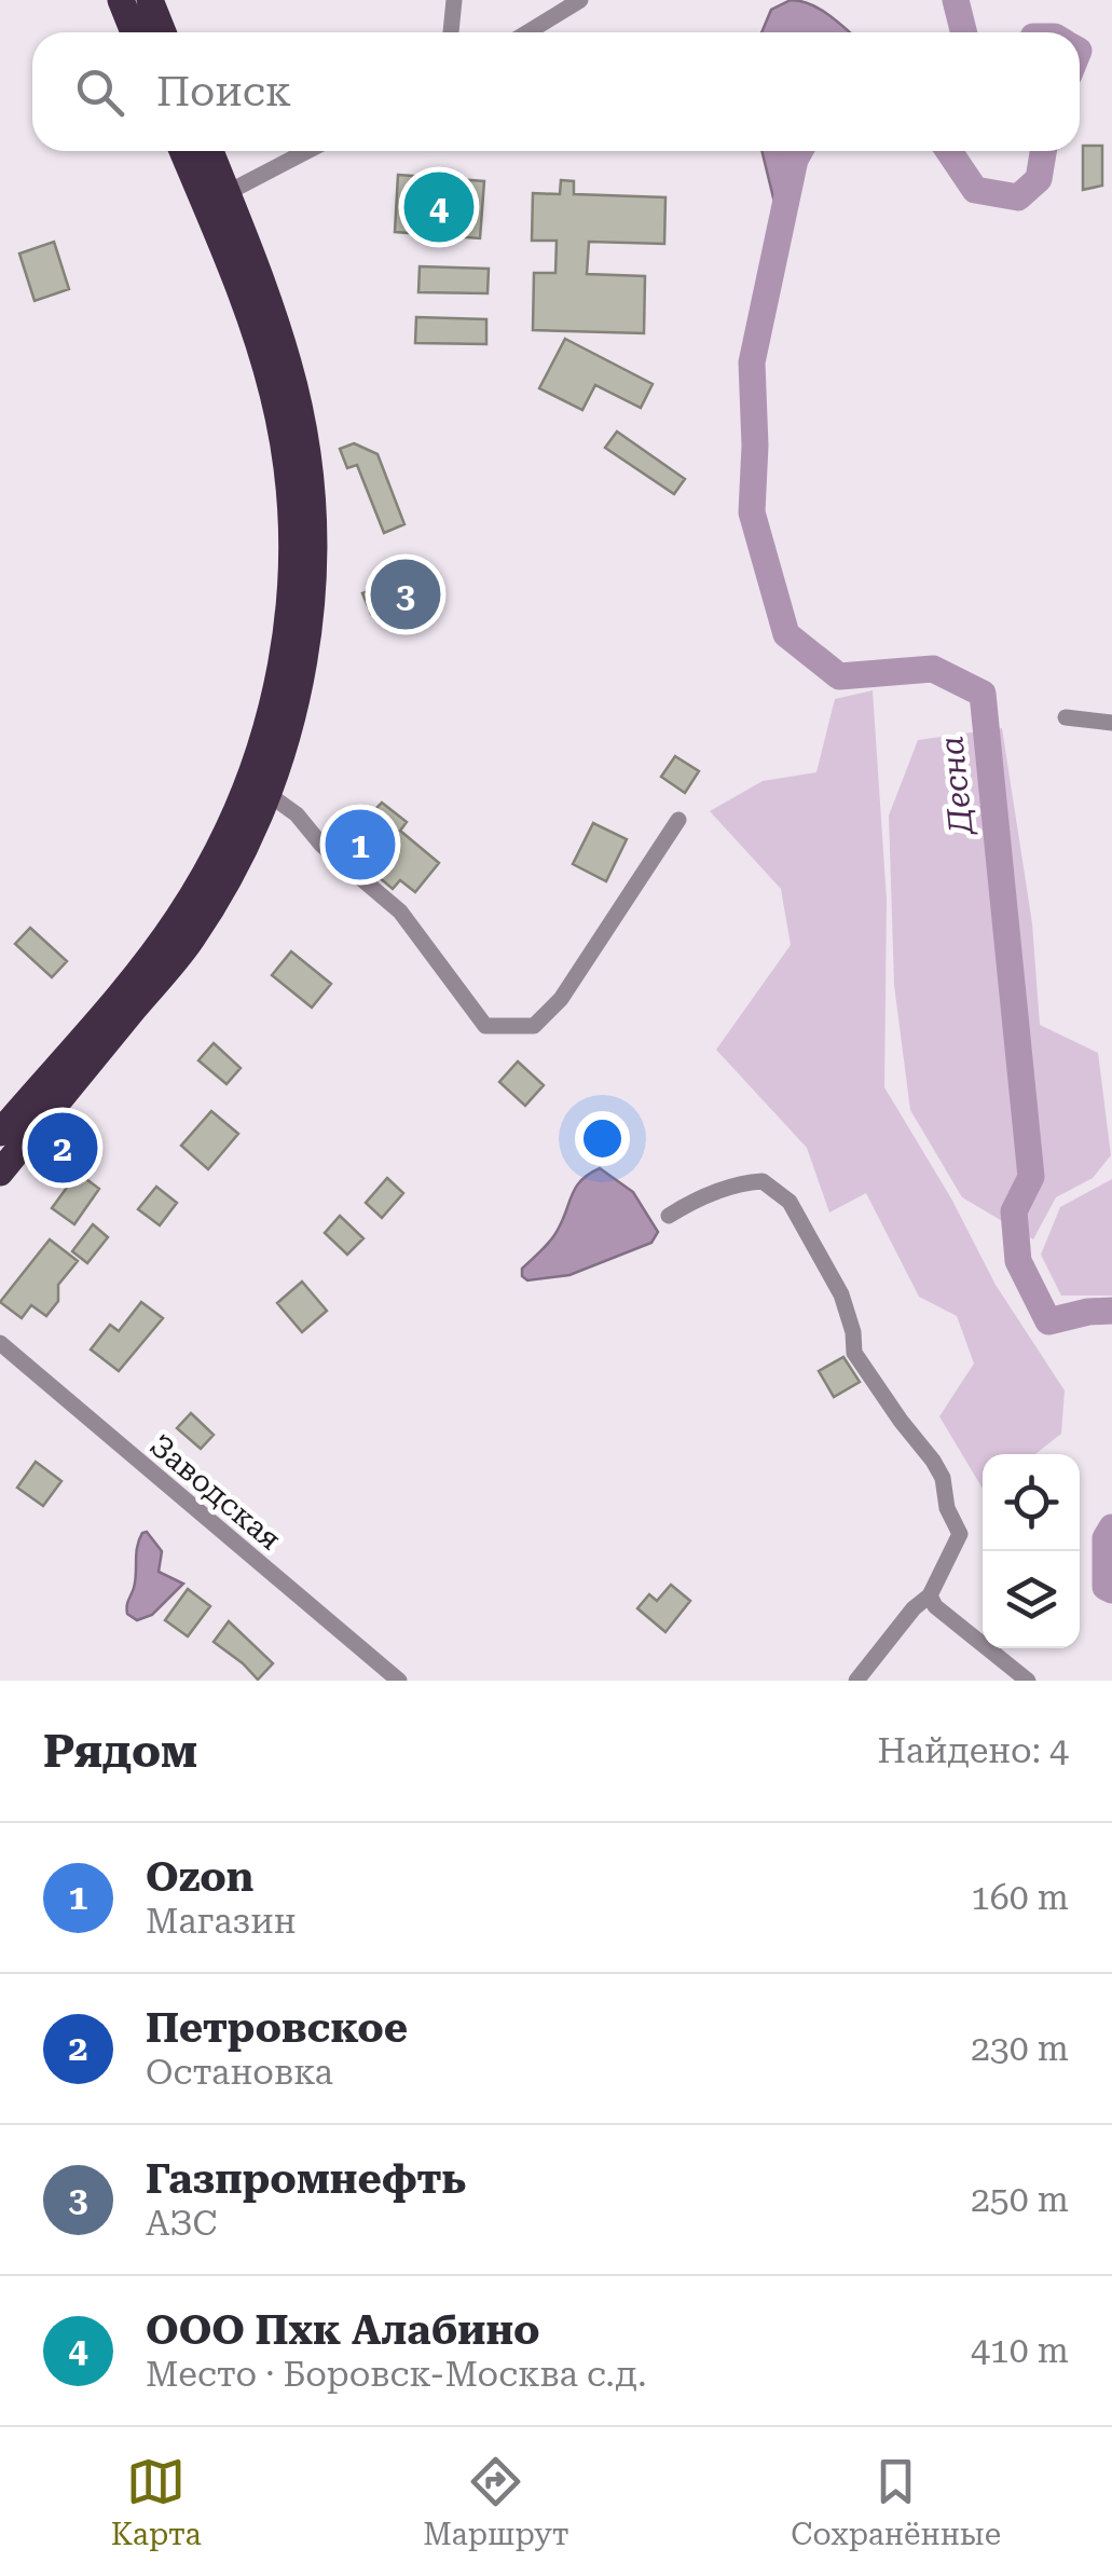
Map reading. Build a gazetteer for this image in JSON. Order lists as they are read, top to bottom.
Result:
{
  "streets": {
    "street": ["Заводская"]
  },
  "water": ["Десна"],
  "page": {
    "search": "Поиск",
    "pins": [
      "4",
      "3",
      "1",
      "2"
    ],
    "heading": ["Рядом", "Найдено: 4"],
    "list": [
      {
        "mark": "1",
        "name": "Ozon",
        "note": "Магазин",
        "value": "160 m"
      },
      {
        "mark": "2",
        "name": "Петровское",
        "note": "Остановка",
        "value": "230 m"
      },
      {
        "mark": "3",
        "name": "Газпромнефть",
        "note": "АЗС",
        "value": "250 m"
      },
      {
        "mark": "4",
        "name": "ООО Пхк Алабино",
        "note": "Место · Боровск-Москва с.д.",
        "value": "410 m"
      }
    ],
    "nav": ["Карта", "Маршрут", "Сохранённые"]
  }
}
